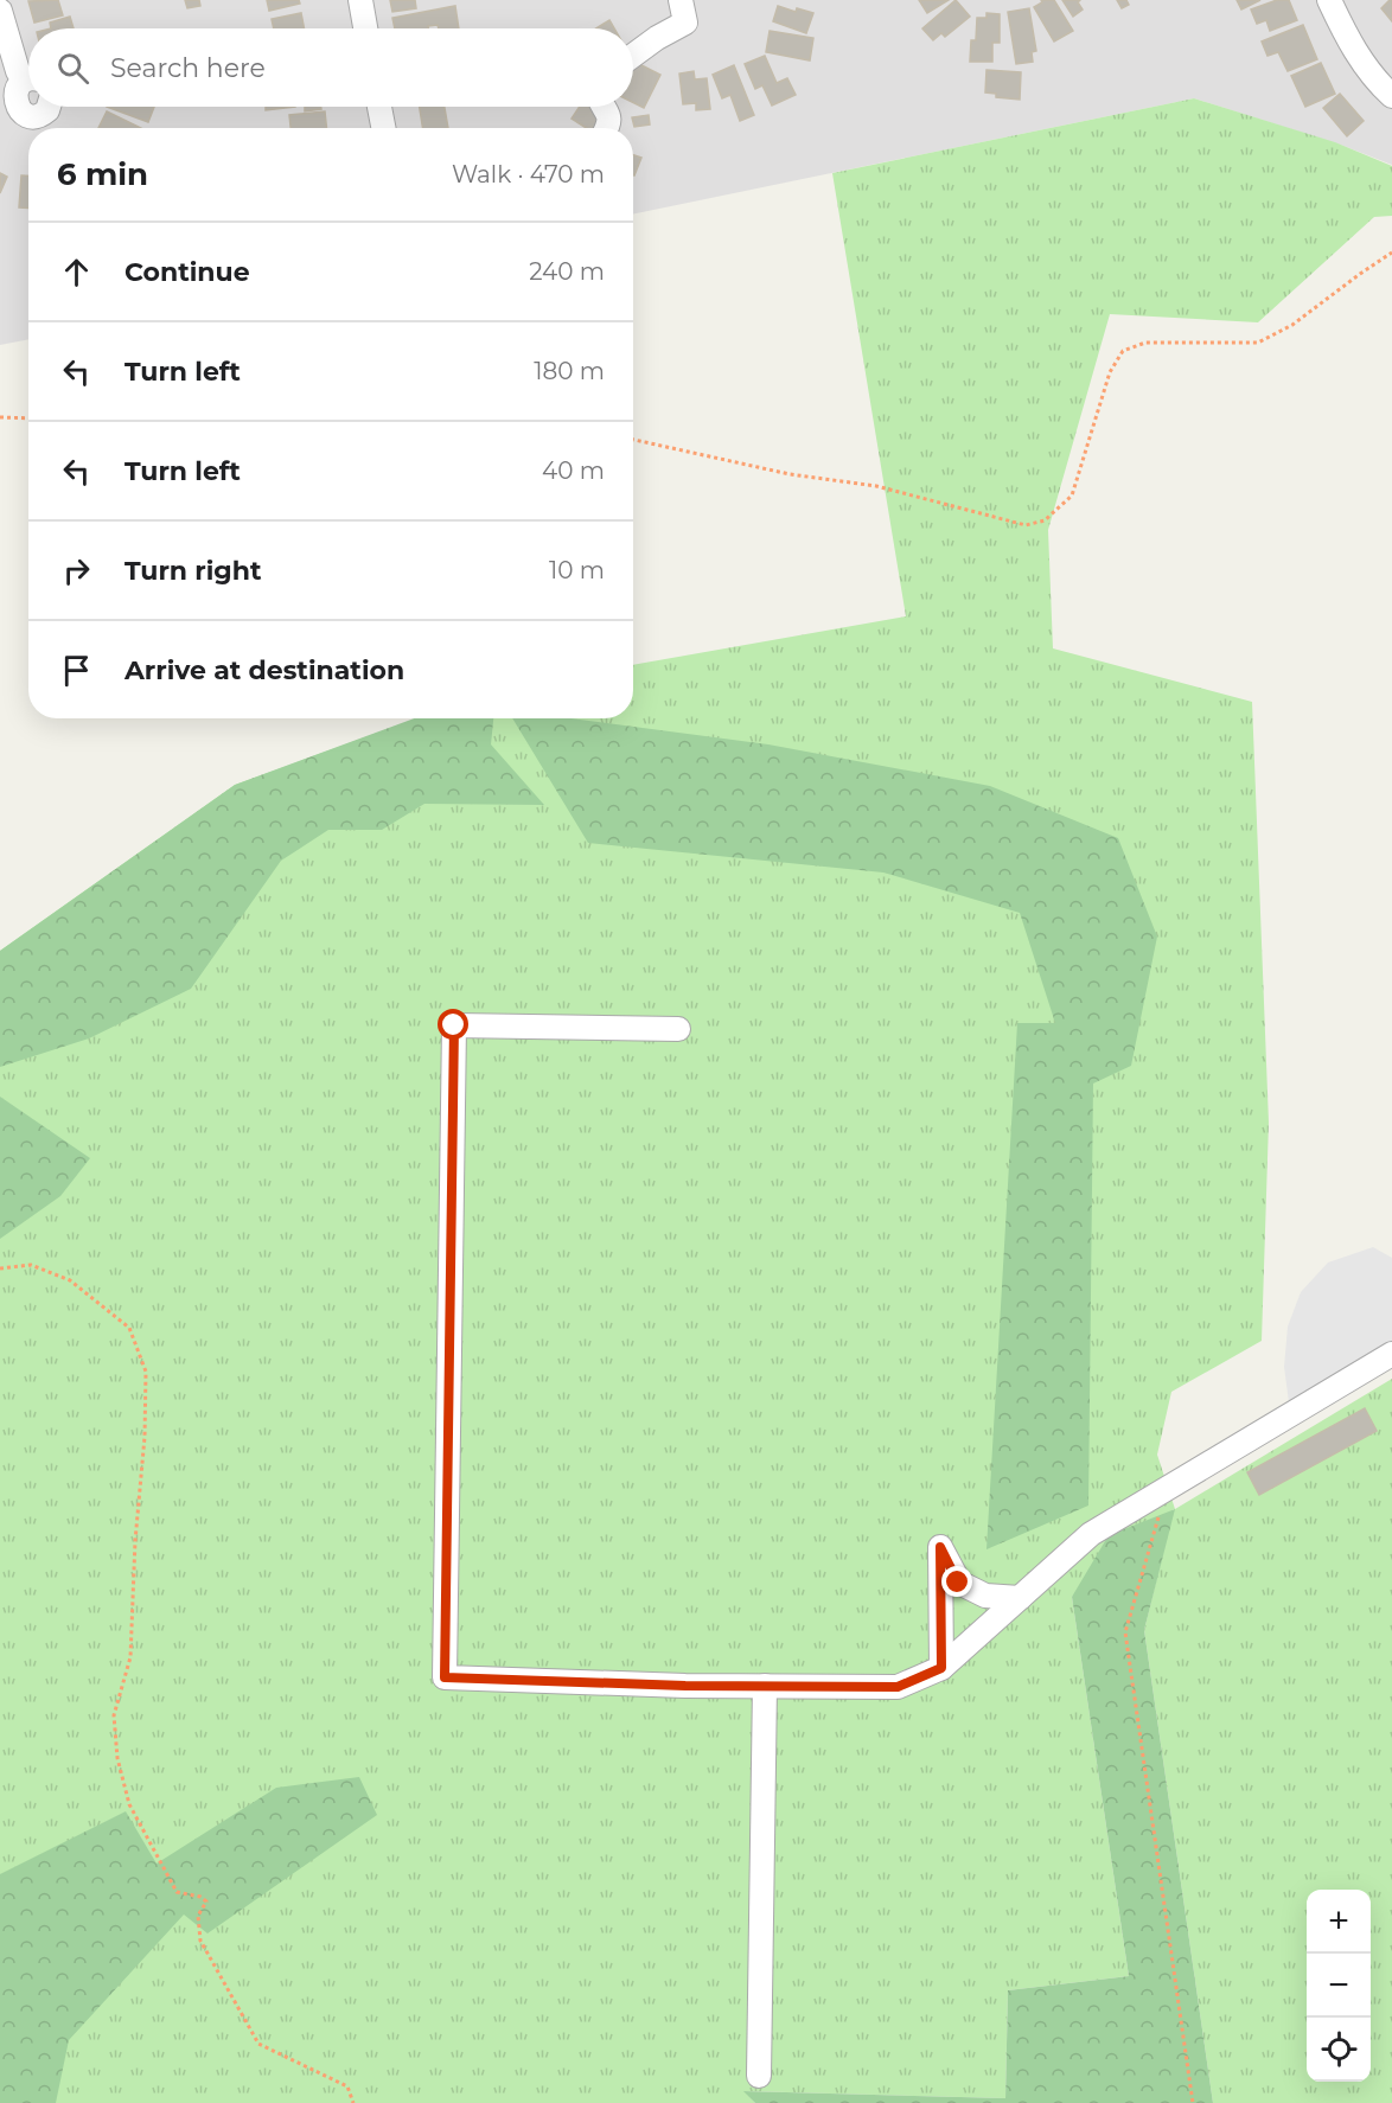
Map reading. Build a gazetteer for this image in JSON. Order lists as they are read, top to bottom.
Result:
{
  "page": {
    "search": "Search here",
    "heading": ["6 min", "Walk · 470 m"],
    "list": [
      ["Continue", "240 m"],
      ["Turn left", "180 m"],
      ["Turn left", "40 m"],
      ["Turn right", "10 m"],
      "Arrive at destination"
    ],
    "map_buttons": ["+", "−"]
  }
}
